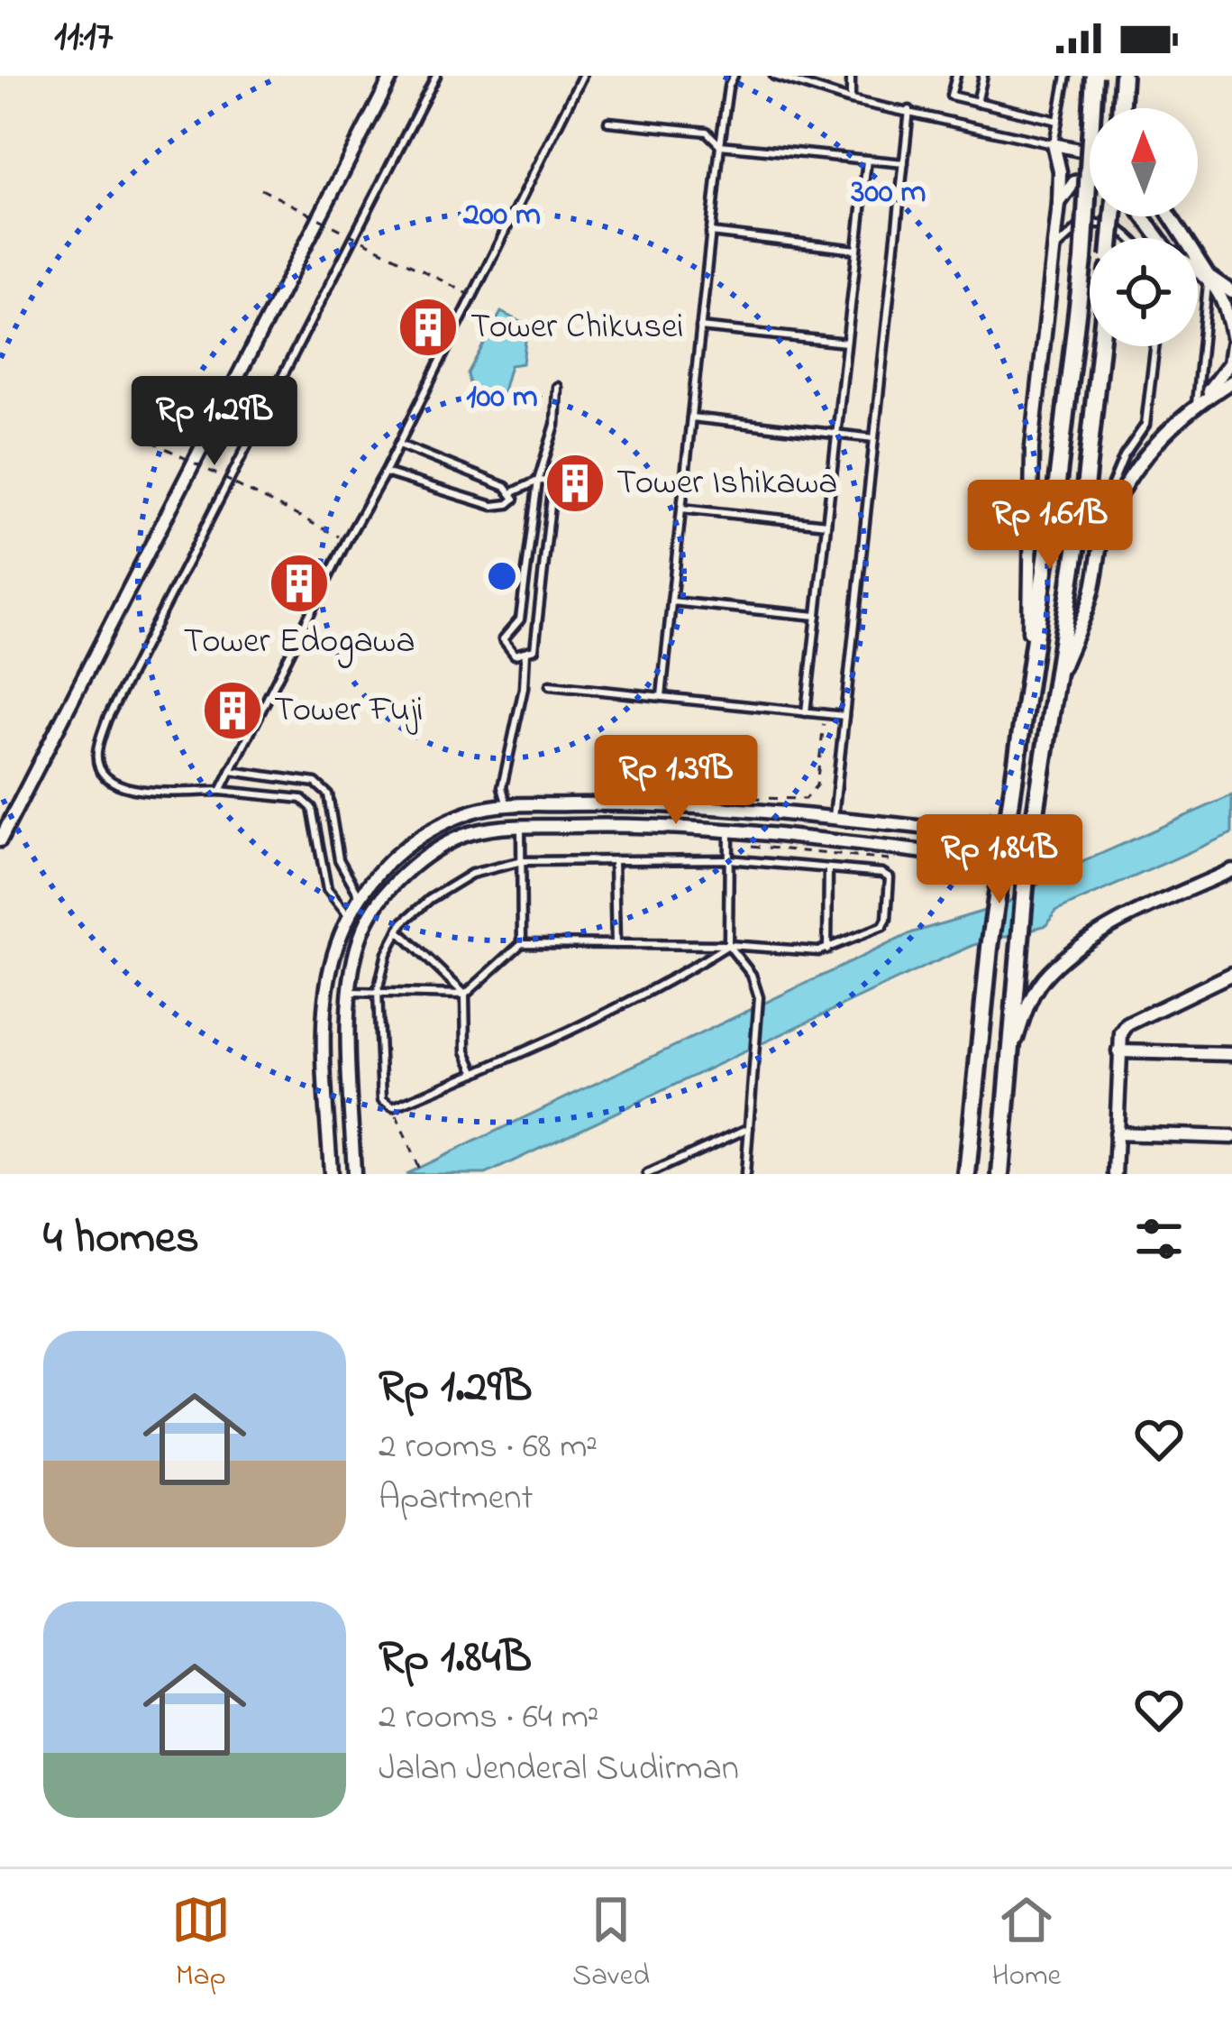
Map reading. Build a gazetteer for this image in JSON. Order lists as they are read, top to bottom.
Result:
{
  "places": {
    "building": [
      "Tower Chikusei",
      "Tower Ishikawa",
      "Tower Edogawa",
      "Tower Fuji"
    ]
  },
  "north": "top",
  "page": {
    "status": "11:17",
    "price": [
      "Rp 1.29B",
      "Rp 1.61B",
      "Rp 1.39B",
      "Rp 1.84B"
    ],
    "heading": "4 homes",
    "list": [
      {
        "name": "Rp 1.29B",
        "note": "2 rooms · 68 m² · Apartment"
      },
      {
        "name": "Rp 1.84B",
        "note": "2 rooms · 64 m² · Jalan Jenderal Sudirman"
      }
    ],
    "tabs": ["Map", "Saved", "Home"]
  },
  "rings": ["300 m", "200 m", "100 m"]
}
